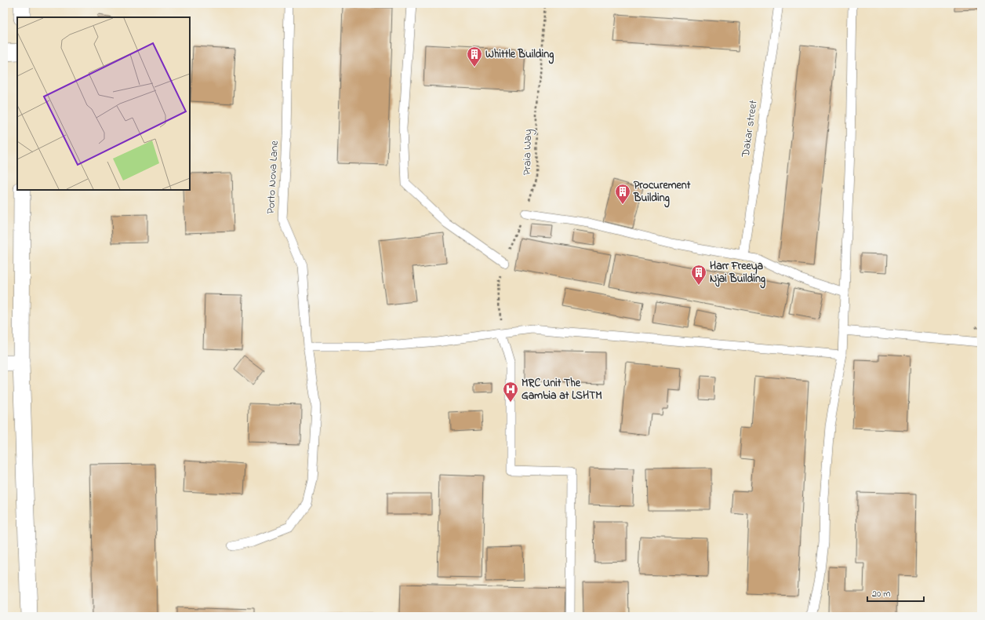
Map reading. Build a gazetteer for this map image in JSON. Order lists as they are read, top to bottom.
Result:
{
  "streets": {
    "lane": ["Dakar street", "Porto Nova Lane"],
    "path": ["Praia Way"]
  },
  "places": {
    "building": ["Whittle Building", "Procurement Building", "Harr Freeya Njai Building"],
    "hospital": ["MRC Unit The Gambia at LSHTM"]
  },
  "scale_bar": "20 m"
}
